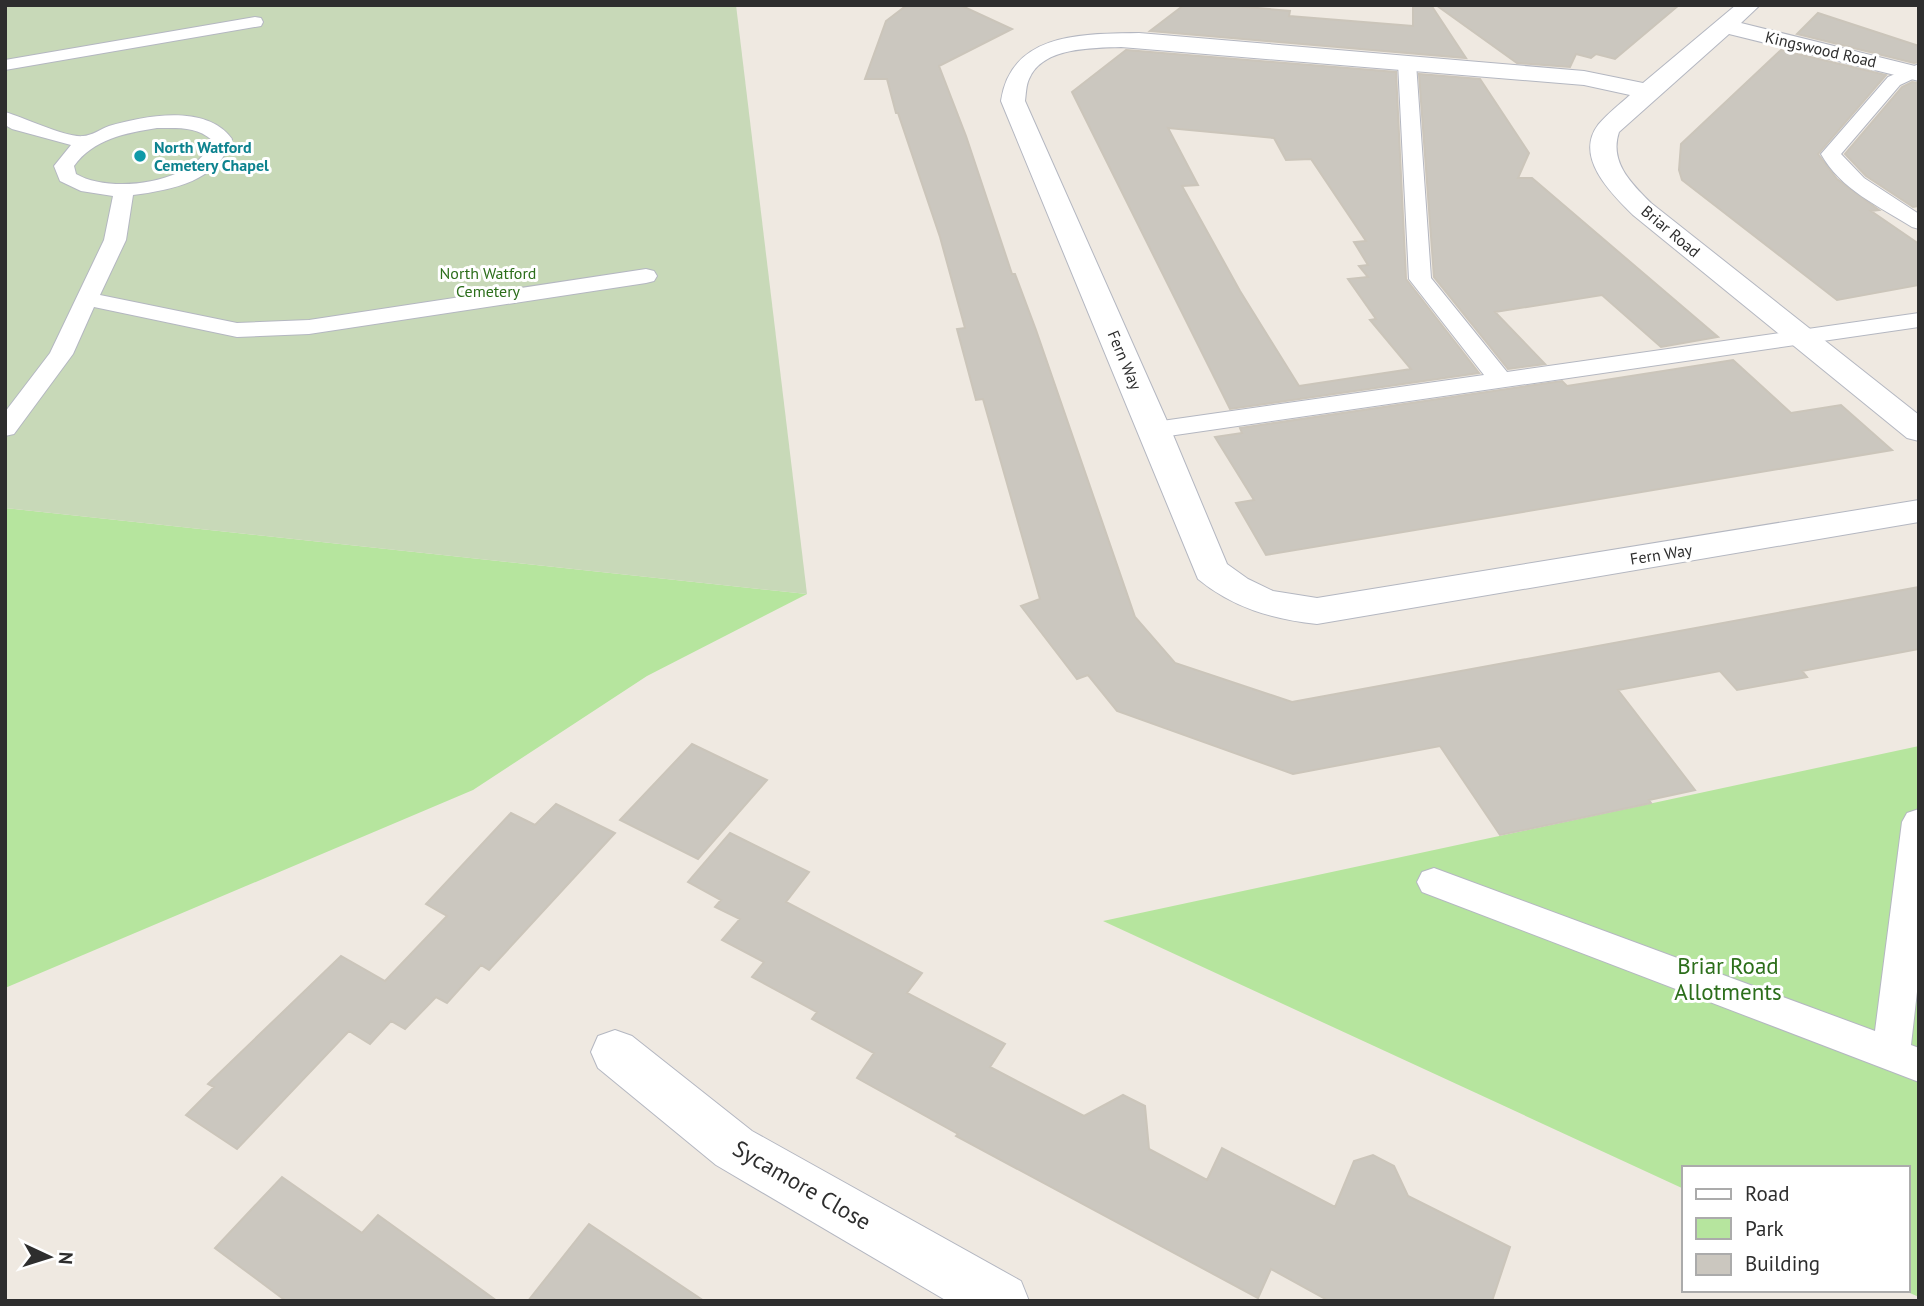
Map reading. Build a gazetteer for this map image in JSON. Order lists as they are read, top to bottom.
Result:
{
  "streets": {
    "street": [
      "Kingswood Road",
      "Briar Road",
      "Fern Way",
      "Sycamore Close"
    ]
  },
  "crossings": [
    ["Kingswood Road", "Briar Road"],
    ["Briar Road", "Fern Way"]
  ],
  "parks": ["North Watford Cemetery", "Briar Road Allotments"],
  "places": ["North Watford Cemetery Chapel"],
  "legend": ["Road", "Park", "Building"],
  "north": "right"
}
